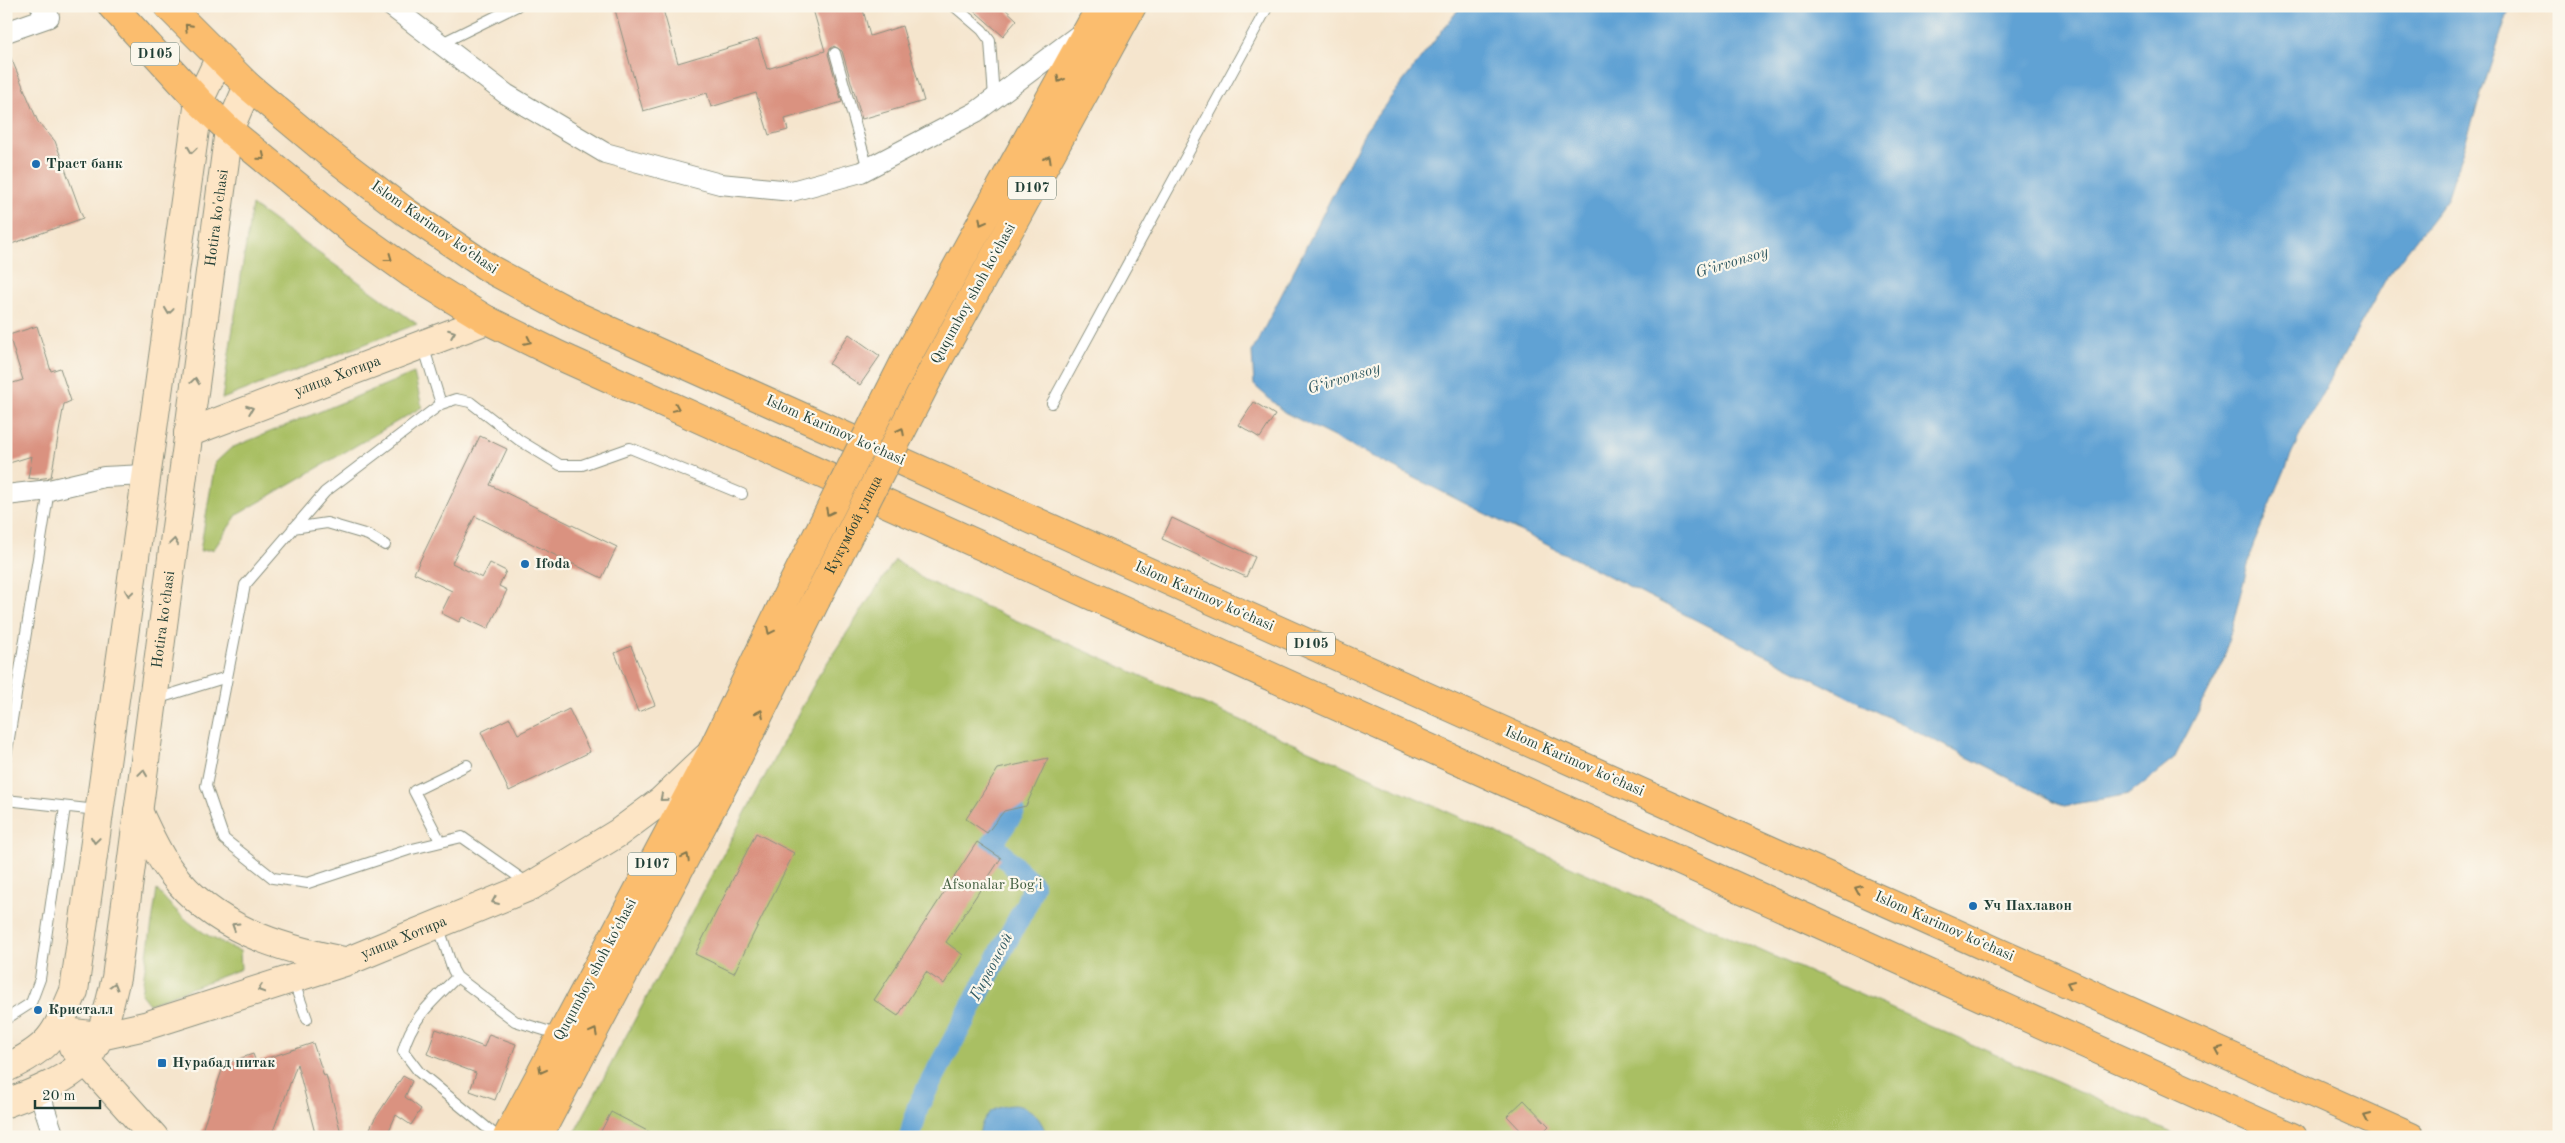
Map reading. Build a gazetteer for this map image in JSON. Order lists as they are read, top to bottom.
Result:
{
  "streets": {
    "main road": [
      "D105",
      "D107",
      "Hotira ko'chasi",
      "Islom Karimov koʻchasi",
      "Ququmboy shoh koʻchasi",
      "улица Хотира",
      "Кукумбой улица"
    ]
  },
  "crossings": [
    ["D105", "Hotira ko'chasi"],
    ["D105", "улица Хотира"],
    ["Hotira ko'chasi", "Islom Karimov koʻchasi"],
    ["Hotira ko'chasi", "улица Хотира"],
    ["Ququmboy shoh koʻchasi", "улица Хотира"],
    ["Ququmboy shoh koʻchasi", "Кукумбой улица"]
  ],
  "water": ["G‘irvonsoy", "Гирвонсой"],
  "parks": ["Afsonalar Bog'i"],
  "places": {
    "other": [
      "Траст банк",
      "Ifoda",
      "Уч Пахлавон",
      "Кристалл"
    ],
    "transit": ["Нурабад питак"]
  },
  "scale_bar": "20 m"
}
